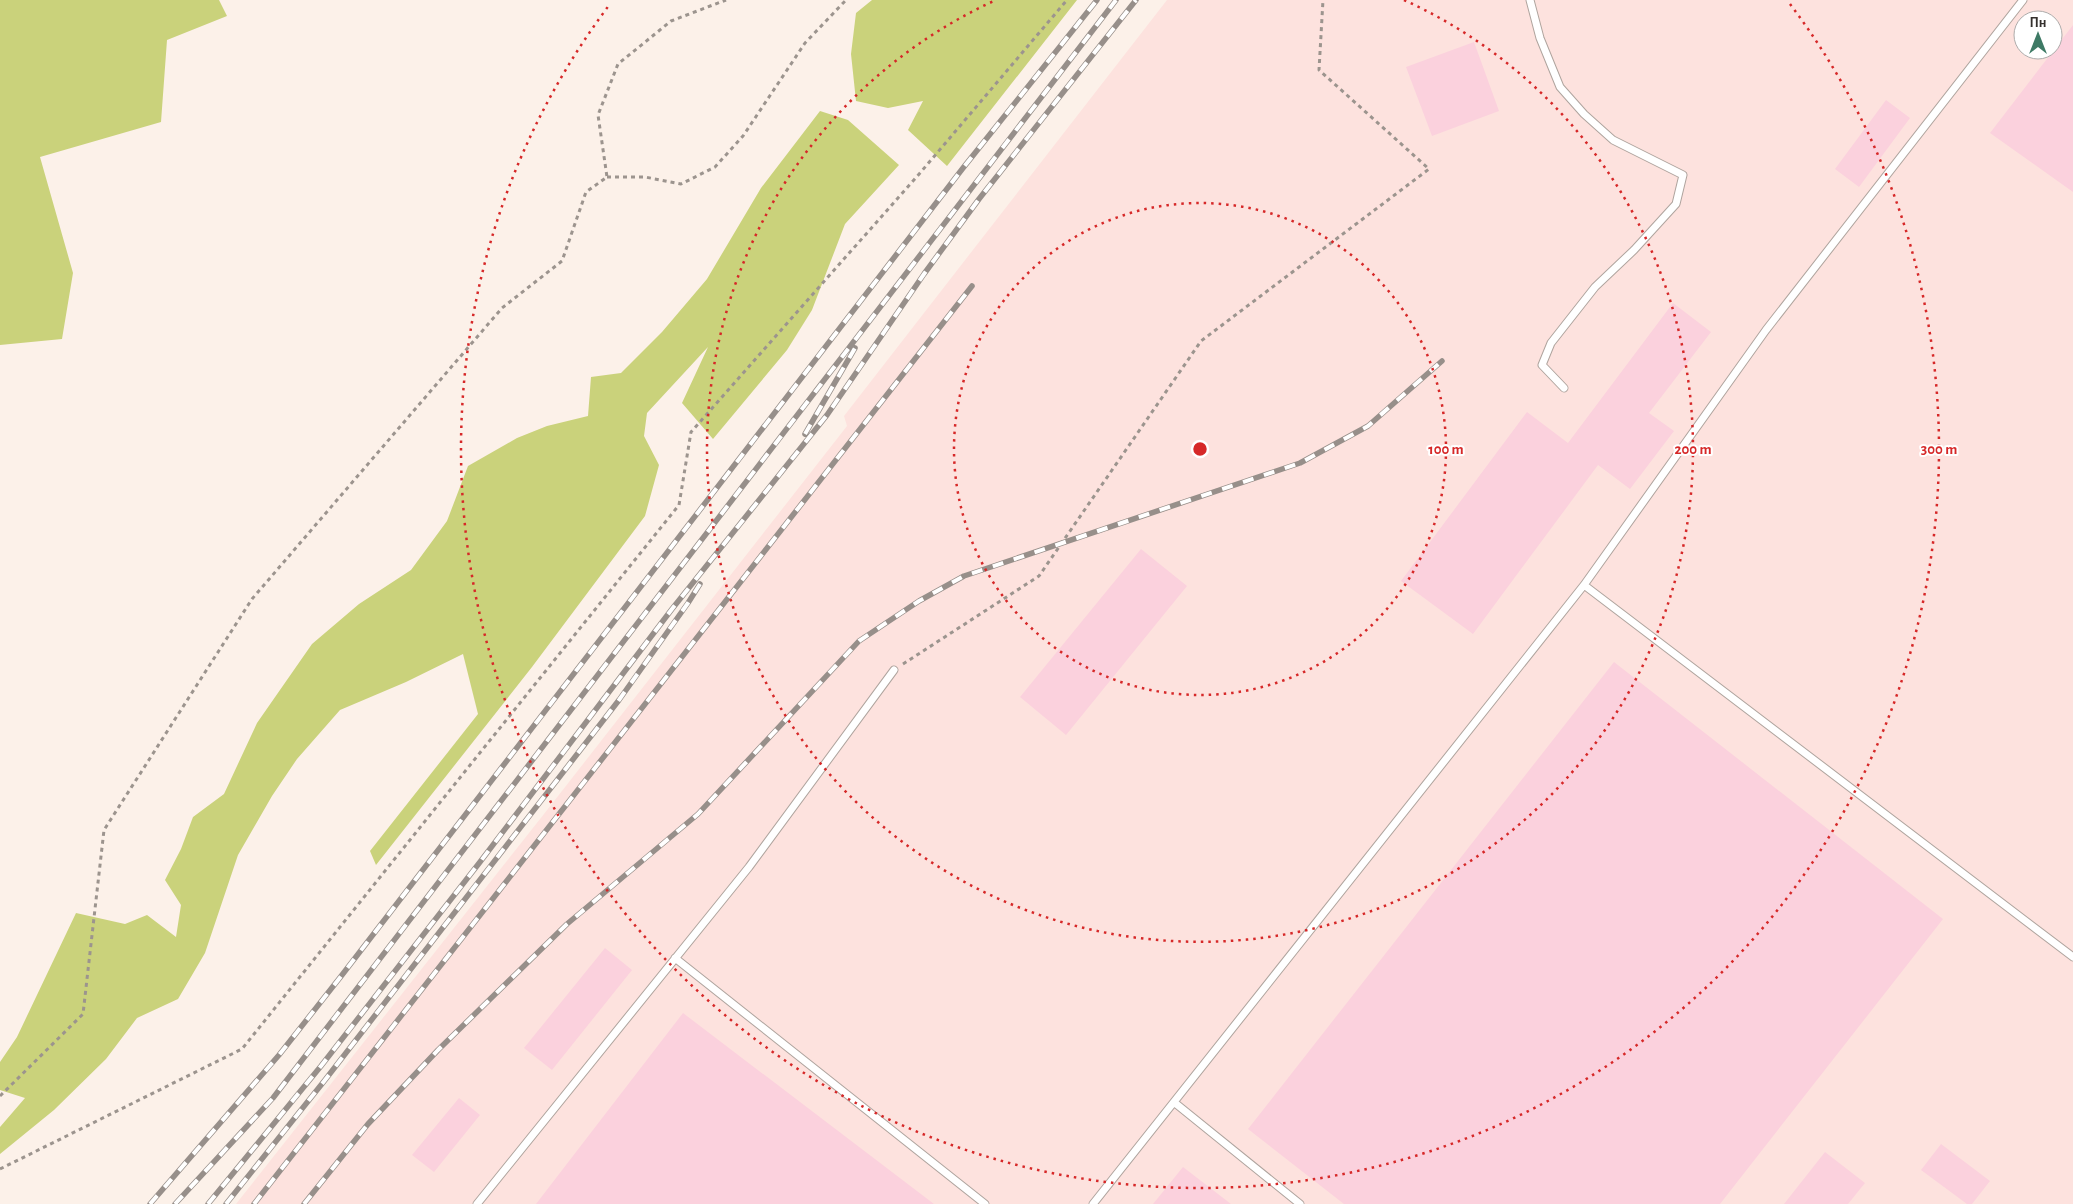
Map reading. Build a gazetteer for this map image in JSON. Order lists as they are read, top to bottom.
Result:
{
  "north": "top",
  "rings": ["100 m", "200 m", "300 m"]
}
